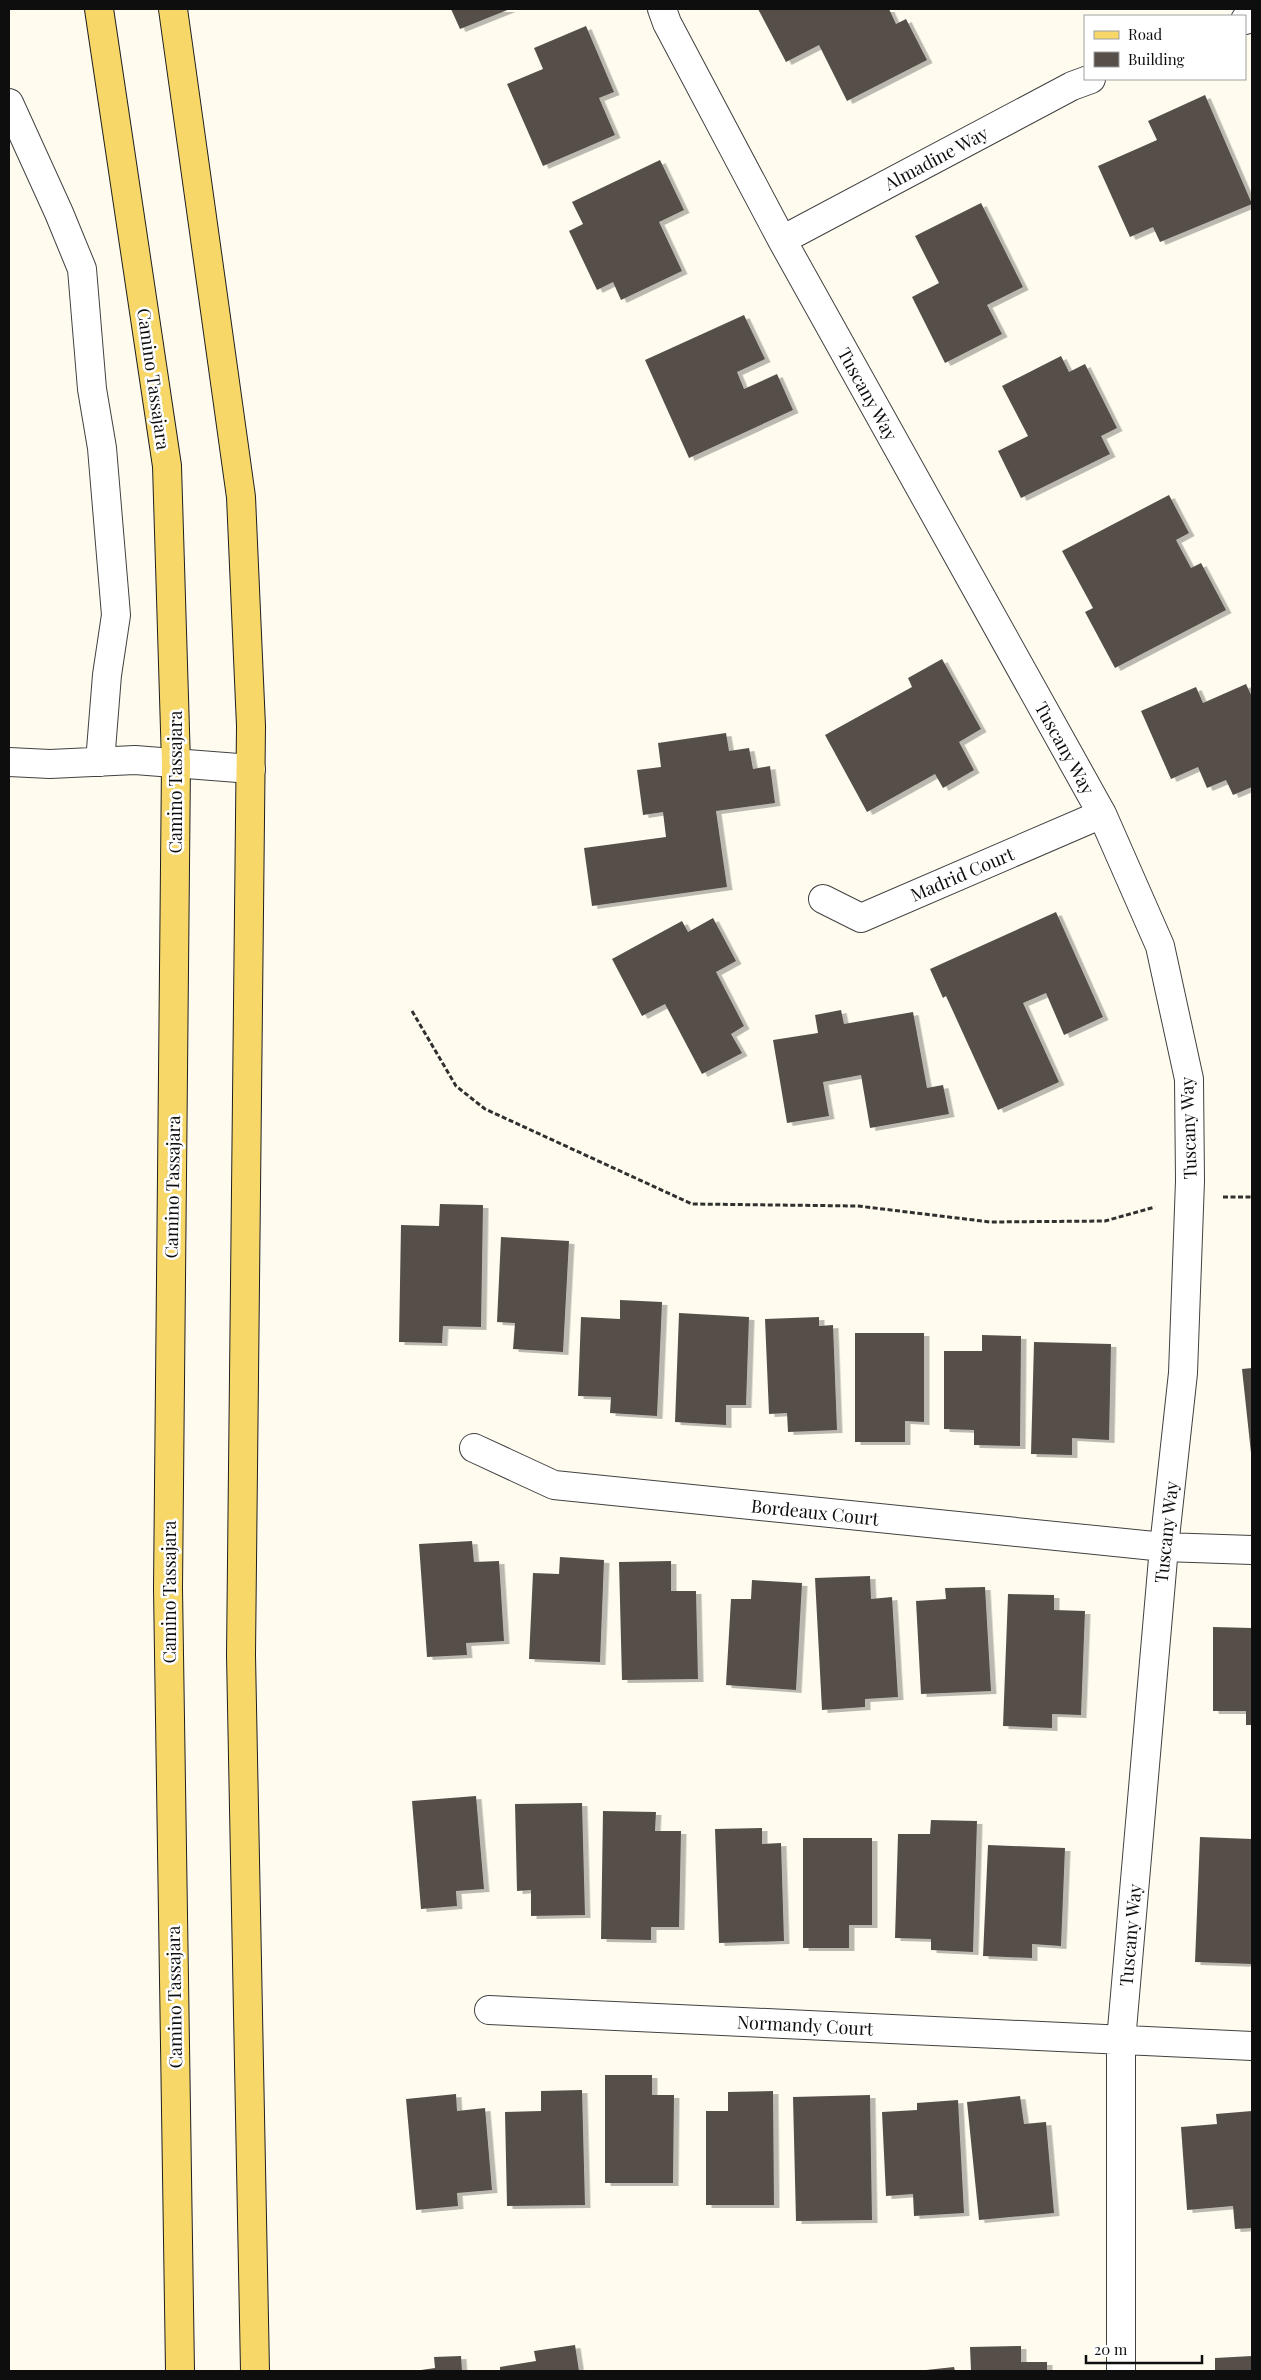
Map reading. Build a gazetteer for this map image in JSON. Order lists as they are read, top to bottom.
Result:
{
  "streets": {
    "main road": ["Camino Tassajara"],
    "street": [
      "Almadine Way",
      "Tuscany Way",
      "Madrid Court",
      "Bordeaux Court",
      "Normandy Court"
    ]
  },
  "crossings": [
    ["Almadine Way", "Tuscany Way"],
    ["Tuscany Way", "Madrid Court"],
    ["Tuscany Way", "Bordeaux Court"],
    ["Tuscany Way", "Normandy Court"]
  ],
  "legend": ["Road", "Building"],
  "scale_bar": "20 m"
}
